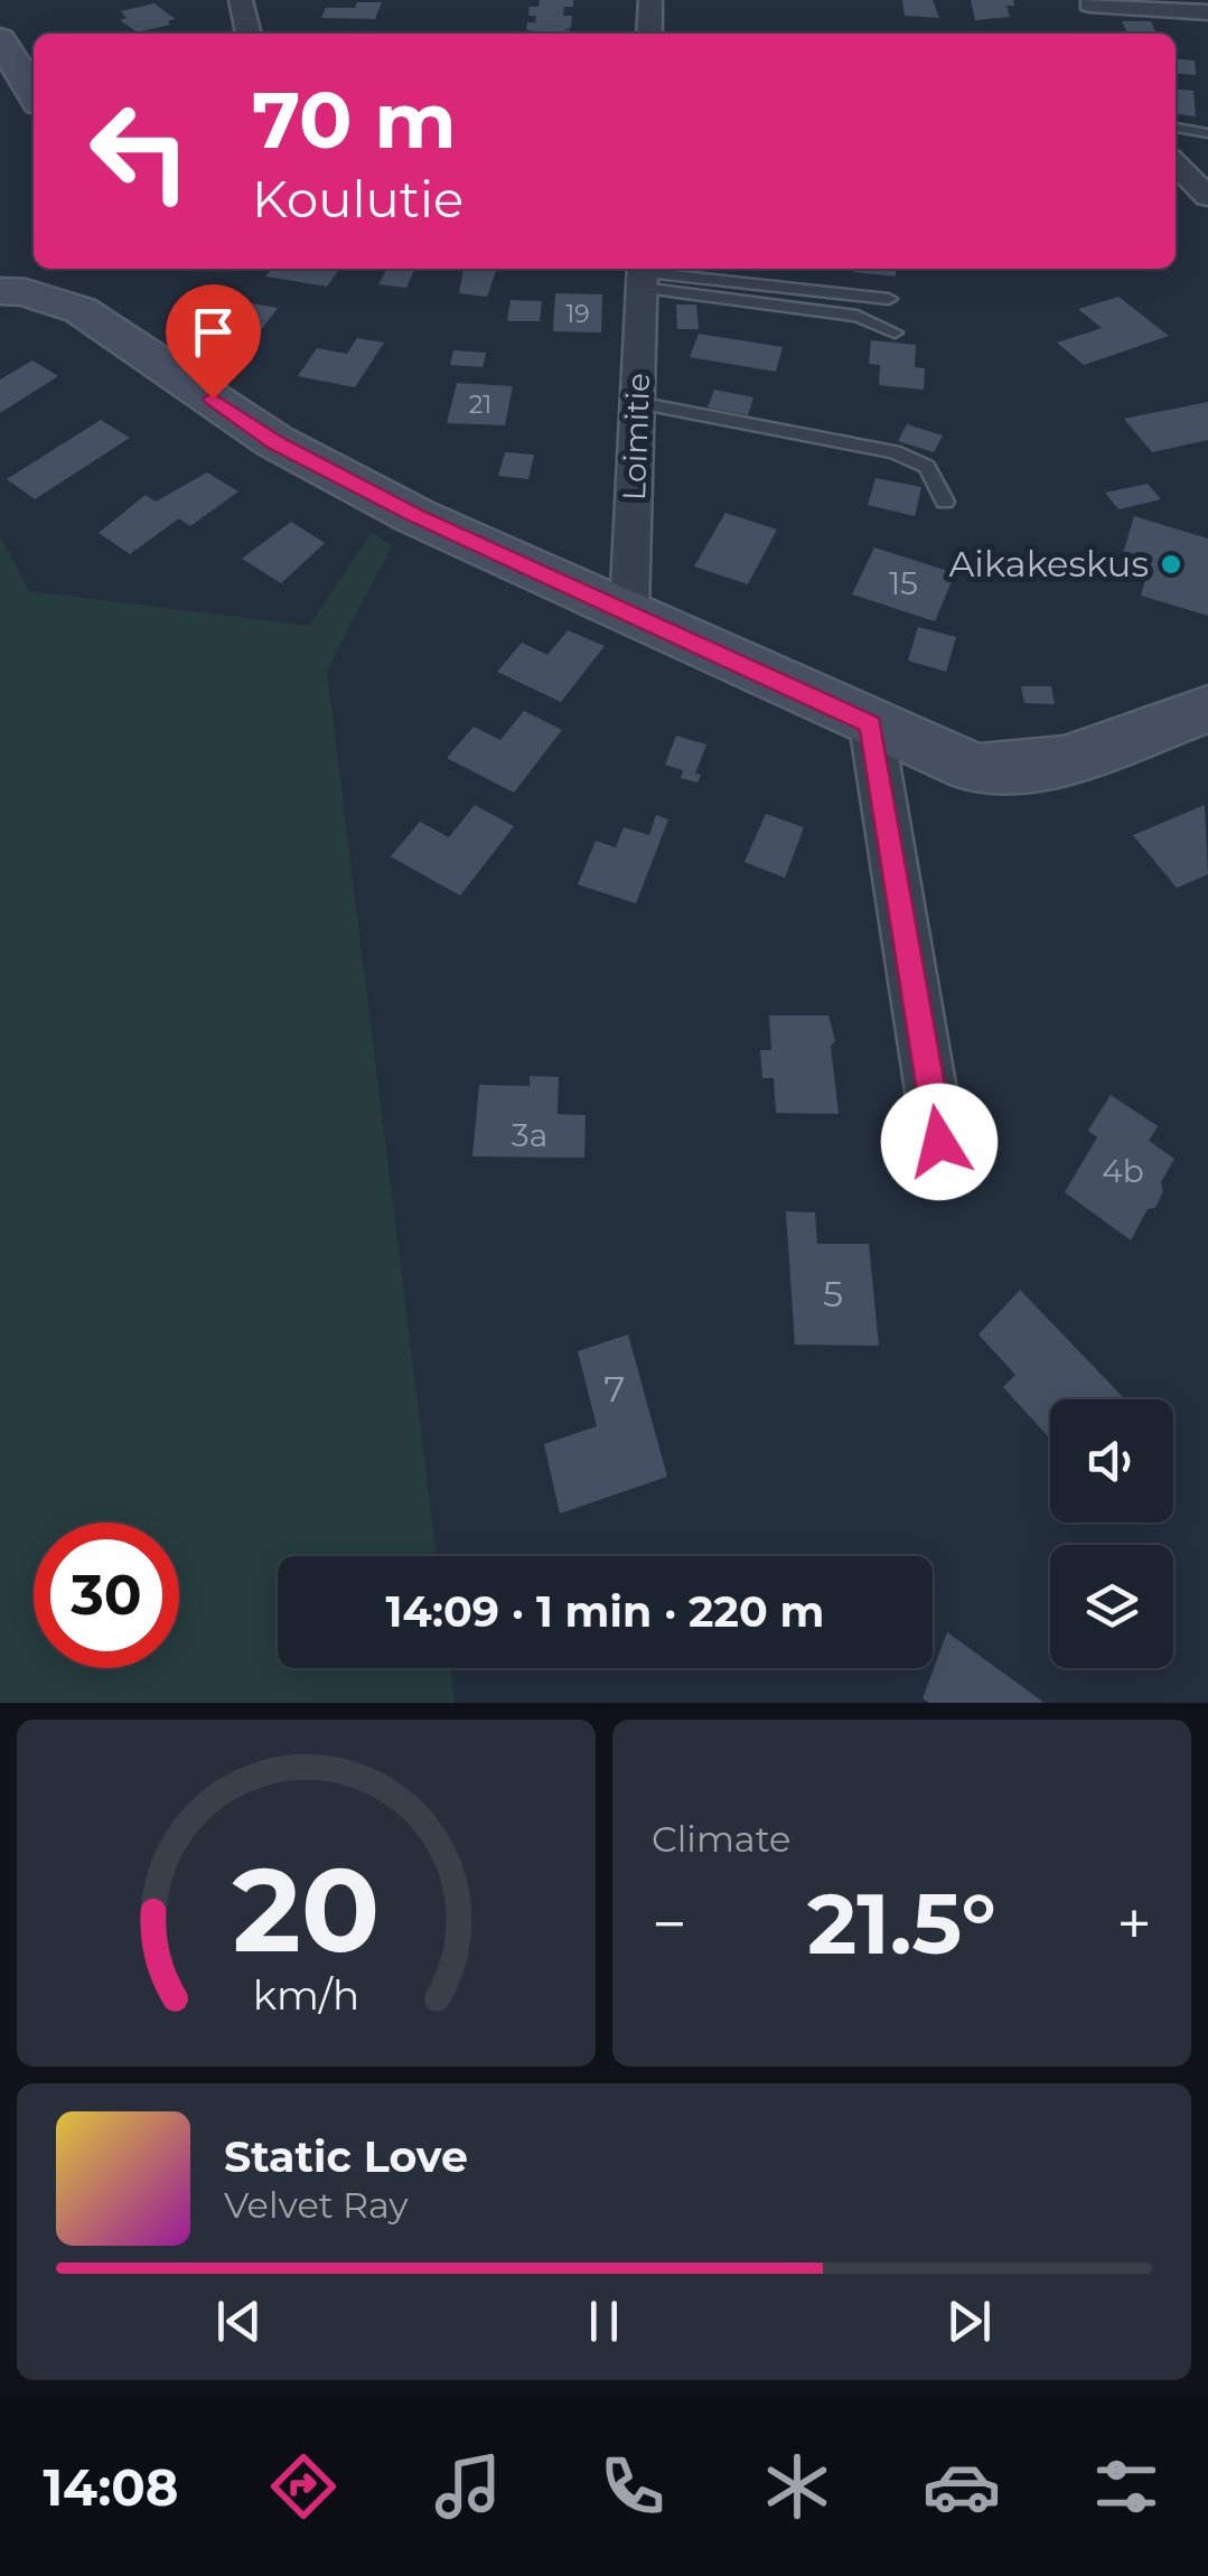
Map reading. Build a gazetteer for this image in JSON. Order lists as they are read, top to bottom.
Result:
{
  "streets": {
    "street": ["Loimitie"]
  },
  "places": ["Aikakeskus"],
  "house_numbers": [
    "19",
    "21",
    "15",
    "3a",
    "4b",
    "5",
    "7"
  ],
  "page": {
    "turn": ["70 m", "Koulutie"],
    "limit": "30",
    "trip": "14:09 · 1 min · 220 m",
    "tile": "Climate",
    "heat": ["−", "21.5°", "+"],
    "song": ["Static Love", "Velvet Ray"],
    "tabs": "14:08",
    "gauge": ["20", "km/h"]
  }
}
